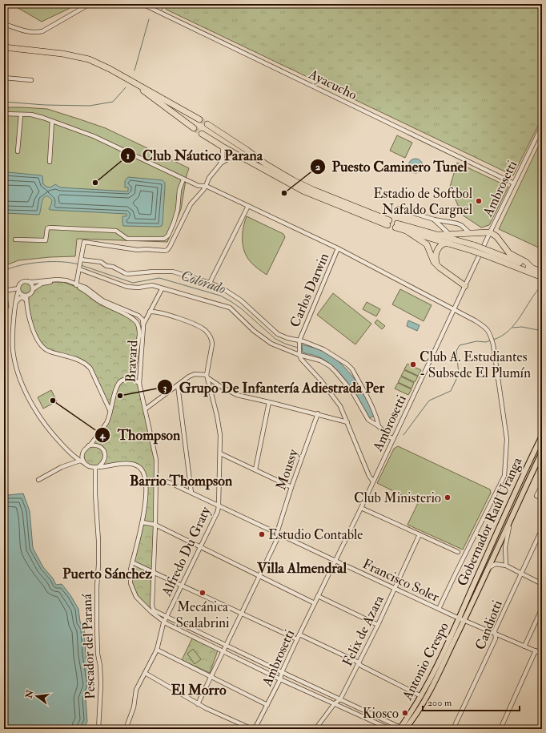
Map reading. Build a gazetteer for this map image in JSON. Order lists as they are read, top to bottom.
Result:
{
  "streets": {
    "main road": ["Gobernador Raúl Uranga", "Antonio Crespo"],
    "street": [
      "Ayacucho",
      "Ambrosetti",
      "Carlos Darwin",
      "Bravard",
      "Moussy",
      "Alfredo Du Graty",
      "Francisco Soler",
      "Candiotti",
      "Felix de Azara",
      "Pescador del Paraná"
    ]
  },
  "crossings": [
    ["Ayacucho", "Ambrosetti"],
    ["Ambrosetti", "Francisco Soler"],
    ["Bravard", "Alfredo Du Graty"],
    ["Bravard", "Francisco Soler"],
    ["Moussy", "Francisco Soler"],
    ["Gobernador Raúl Uranga", "Francisco Soler"],
    ["Gobernador Raúl Uranga", "Antonio Crespo"],
    ["Alfredo Du Graty", "Francisco Soler"],
    ["Francisco Soler", "Candiotti"],
    ["Francisco Soler", "Felix de Azara"],
    ["Francisco Soler", "Antonio Crespo"]
  ],
  "districts": [
    "Barrio Thompson",
    "Villa Almendral",
    "Puerto Sánchez",
    "El Morro"
  ],
  "water": ["Colorado"],
  "places": [
    "Club Náutico Parana",
    "Puesto Caminero Tunel",
    "Estadio de Softbol Nafaldo Cargnel",
    "Club A. Estudiantes - Subsede El Plumín",
    "Grupo De Infantería Adiestrada Per",
    "Thompson",
    "Club Ministerio",
    "Estudio Contable",
    "Mecánica Scalabrini",
    "Kiosco"
  ],
  "scale_bar": "200 m",
  "north": "left"
}
